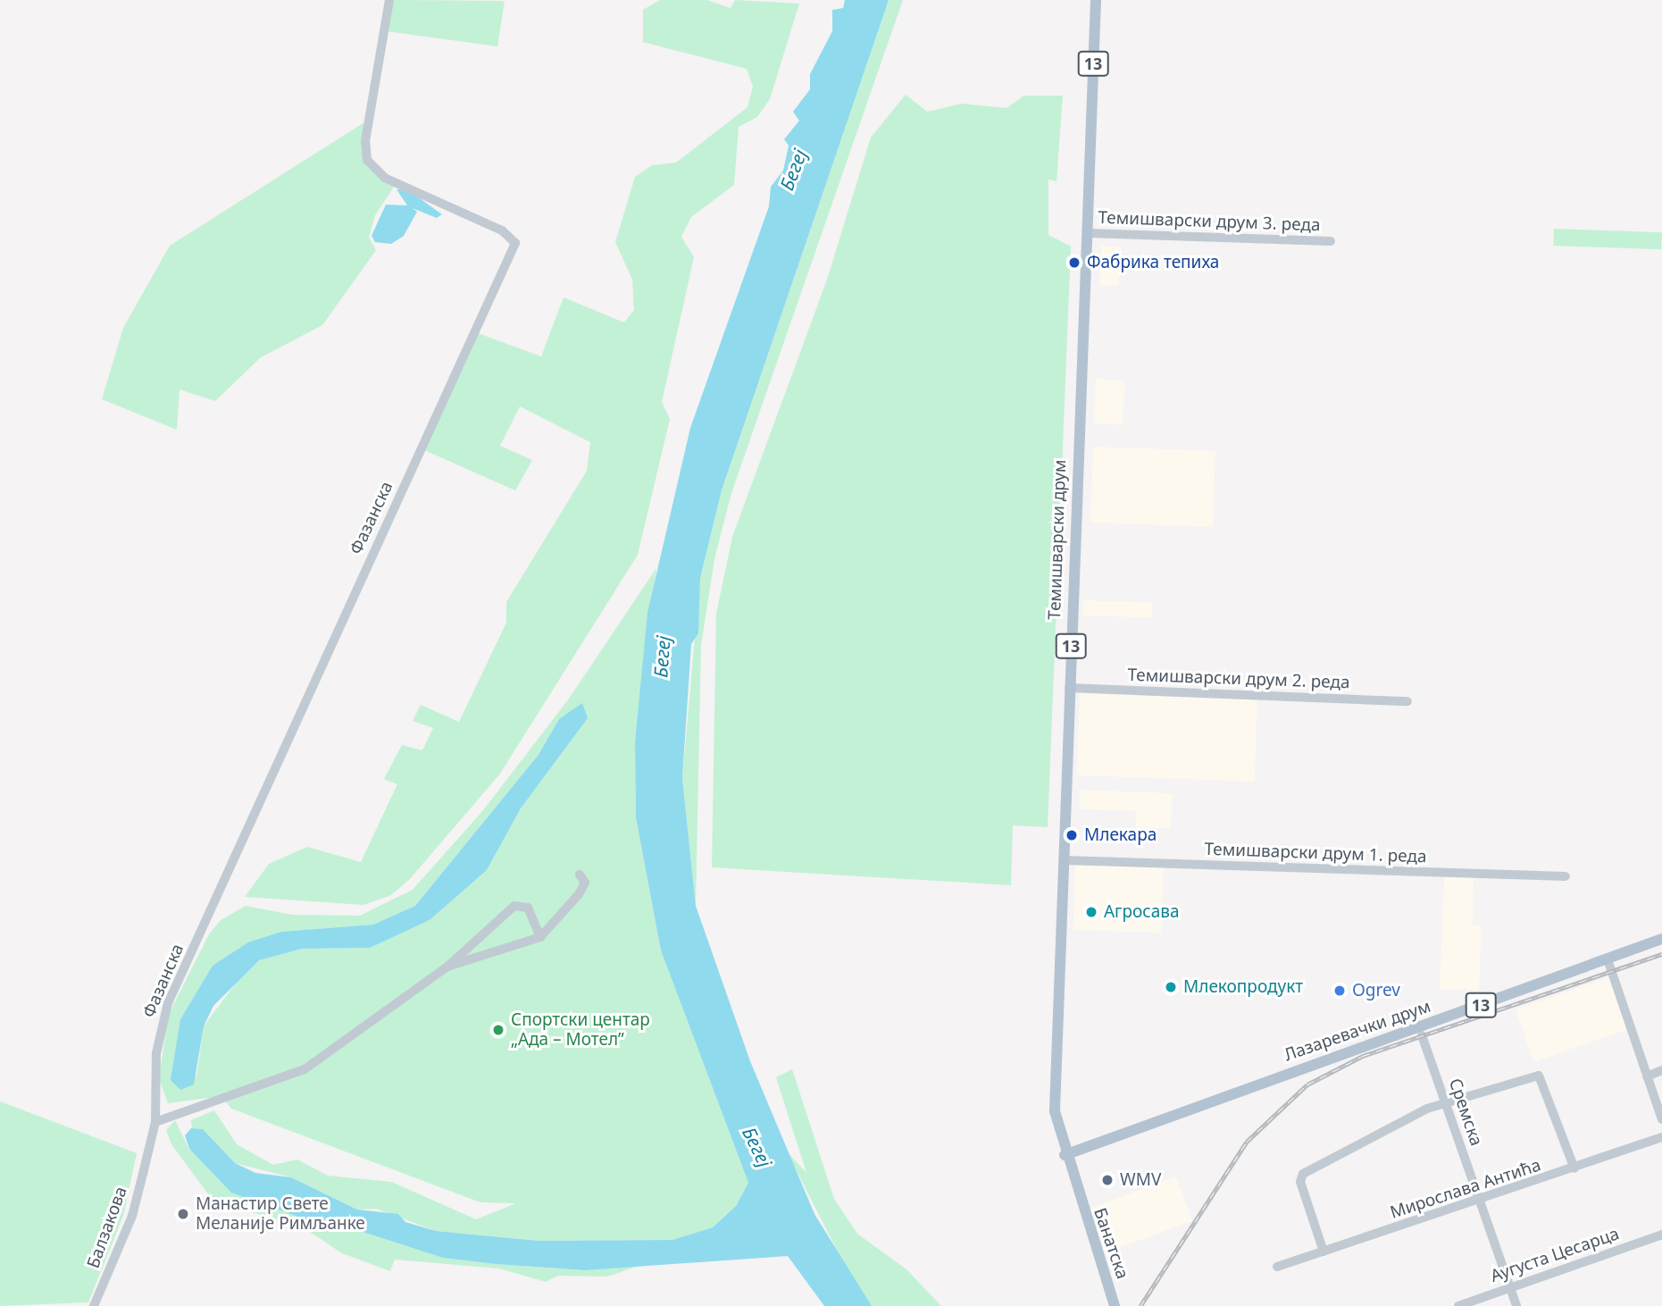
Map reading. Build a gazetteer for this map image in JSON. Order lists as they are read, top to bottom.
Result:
{
  "streets": {
    "main road": [
      "13",
      "Темишварски друм",
      "Лазаревачки друм",
      "Банатска"
    ],
    "street": [
      "Темишварски друм 3. реда",
      "Фазанска",
      "Темишварски друм 2. реда",
      "Темишварски друм 1. реда",
      "Сремска",
      "Мирослава Антића",
      "Балзакова",
      "Аугуста Цесарца"
    ]
  },
  "crossings": [
    ["Темишварски друм 3. реда", "Темишварски друм"],
    ["Фазанска", "Балзакова"],
    ["Темишварски друм", "Темишварски друм 2. реда"],
    ["Темишварски друм", "Темишварски друм 1. реда"],
    ["Темишварски друм", "Лазаревачки друм"],
    ["Темишварски друм", "Банатска"],
    ["Лазаревачки друм", "Банатска"],
    ["Сремска", "Мирослава Антића"],
    ["Сремска", "Аугуста Цесарца"]
  ],
  "water": ["Бегеј"],
  "places": [
    "Фабрика тепиха",
    "Млекара",
    "Агросава",
    "Млекопродукт",
    "Ogrev",
    "Спортски центар „Ада – Мотел”",
    "WMV",
    "Манастир Свете Меланије Римљанке"
  ]
}
